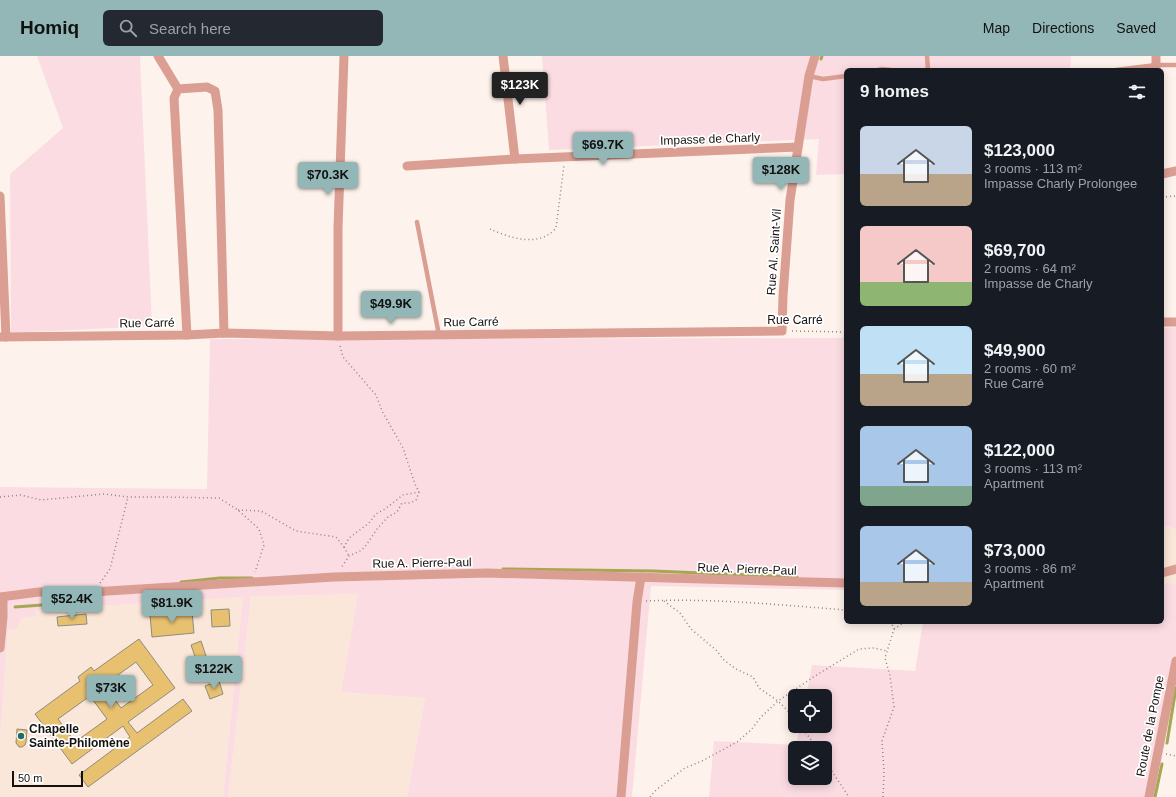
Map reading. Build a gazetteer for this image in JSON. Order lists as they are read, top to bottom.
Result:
{
  "streets": {
    "street": [
      "Impasse de Charly",
      "Rue Al. Saint-Vil",
      "Rue Carré",
      "Rue A. Pierre-Paul",
      "Route de la Pompe"
    ]
  },
  "crossings": [
    ["Impasse de Charly", "Rue Al. Saint-Vil"],
    ["Rue Al. Saint-Vil", "Rue Carré"]
  ],
  "places": ["Chapelle Sainte-Philomène"],
  "scale_bar": "50 m",
  "page": {
    "header": "Homiq",
    "search": "Search here",
    "nav": ["Map", "Directions", "Saved"],
    "heading": "9 homes",
    "price": [
      "$123K",
      "$69.7K",
      "$128K",
      "$70.3K",
      "$49.9K",
      "$52.4K",
      "$81.9K",
      "$122K",
      "$73K"
    ],
    "list": [
      {
        "name": "$123,000",
        "note": "3 rooms · 113 m² · Impasse Charly Prolongee"
      },
      {
        "name": "$69,700",
        "note": "2 rooms · 64 m² · Impasse de Charly"
      },
      {
        "name": "$49,900",
        "note": "2 rooms · 60 m² · Rue Carré"
      },
      {
        "name": "$122,000",
        "note": "3 rooms · 113 m² · Apartment"
      },
      {
        "name": "$73,000",
        "note": "3 rooms · 86 m² · Apartment"
      }
    ],
    "scale": "50 m"
  }
}
